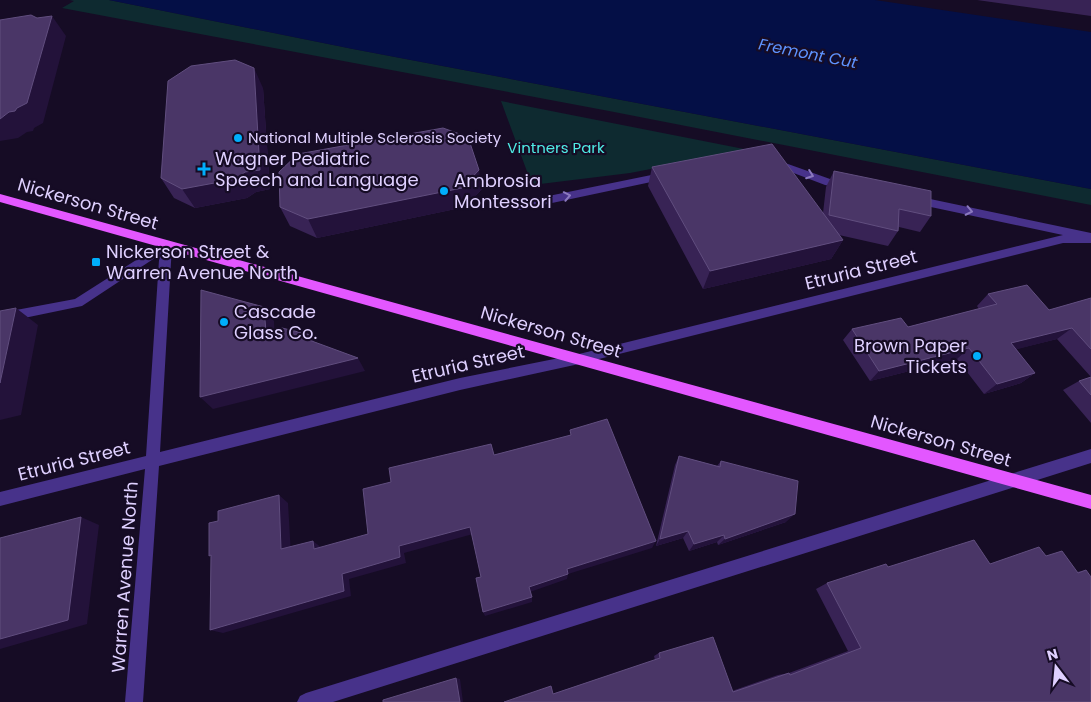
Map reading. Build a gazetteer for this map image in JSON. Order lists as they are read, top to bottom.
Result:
{
  "streets": {
    "main road": ["Nickerson Street"],
    "street": ["Etruria Street", "Warren Avenue North"]
  },
  "crossings": [
    ["Nickerson Street", "Etruria Street"],
    ["Nickerson Street", "Warren Avenue North"],
    ["Etruria Street", "Warren Avenue North"]
  ],
  "water": ["Fremont Cut"],
  "parks": ["Vintners Park"],
  "places": {
    "other": [
      "National Multiple Sclerosis Society",
      "Ambrosia Montessori",
      "Cascade Glass Co.",
      "Brown Paper Tickets"
    ],
    "health": ["Wagner Pediatric Speech and Language"],
    "transit": ["Nickerson Street & Warren Avenue North"]
  },
  "north": "top"
}
